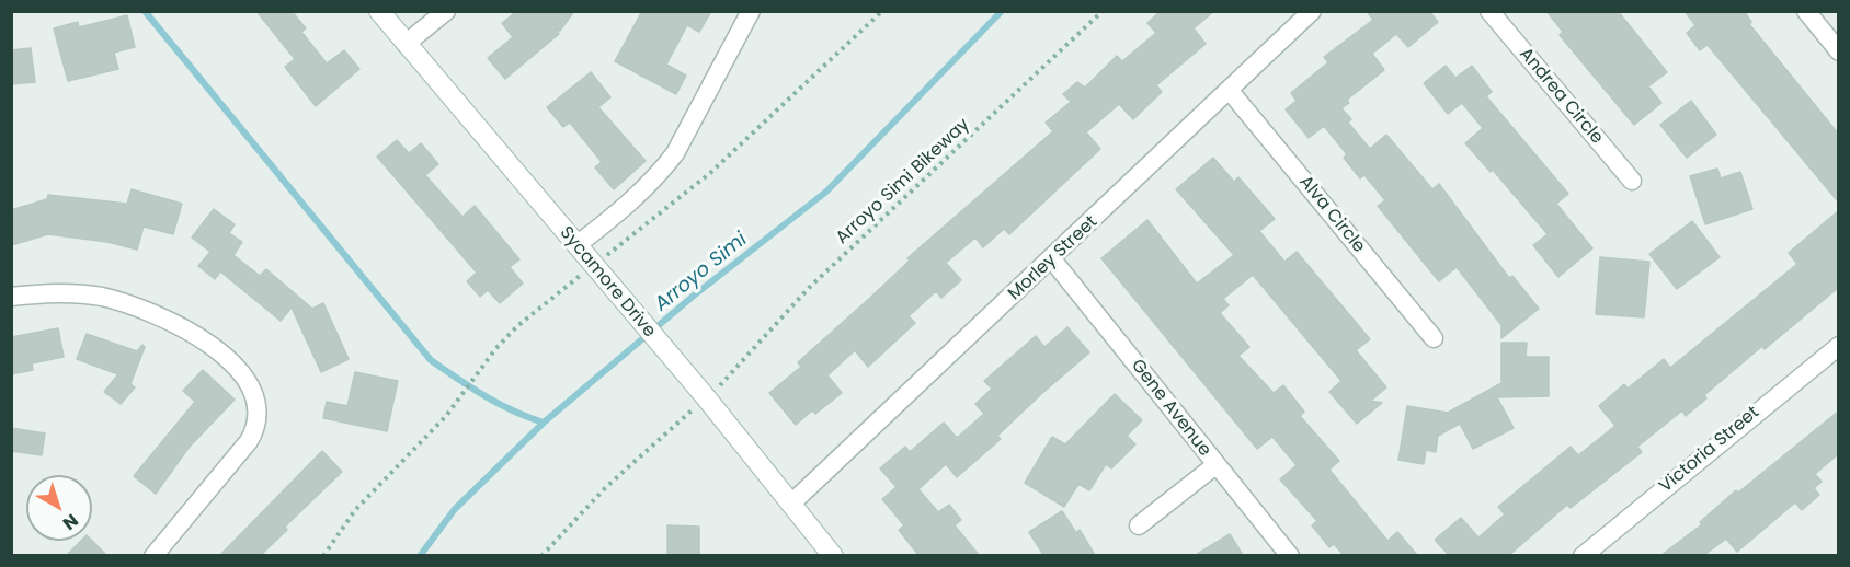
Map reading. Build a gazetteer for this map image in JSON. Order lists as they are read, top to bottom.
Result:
{
  "streets": {
    "main road": ["Sycamore Drive"],
    "street": [
      "Andrea Circle",
      "Alva Circle",
      "Morley Street",
      "Gene Avenue",
      "Victoria Street"
    ],
    "path": ["Arroyo Simi Bikeway"]
  },
  "crossings": [
    ["Alva Circle", "Morley Street"],
    ["Morley Street", "Sycamore Drive"],
    ["Morley Street", "Gene Avenue"]
  ],
  "water": ["Arroyo Simi"],
  "north": "bottom right"
}
